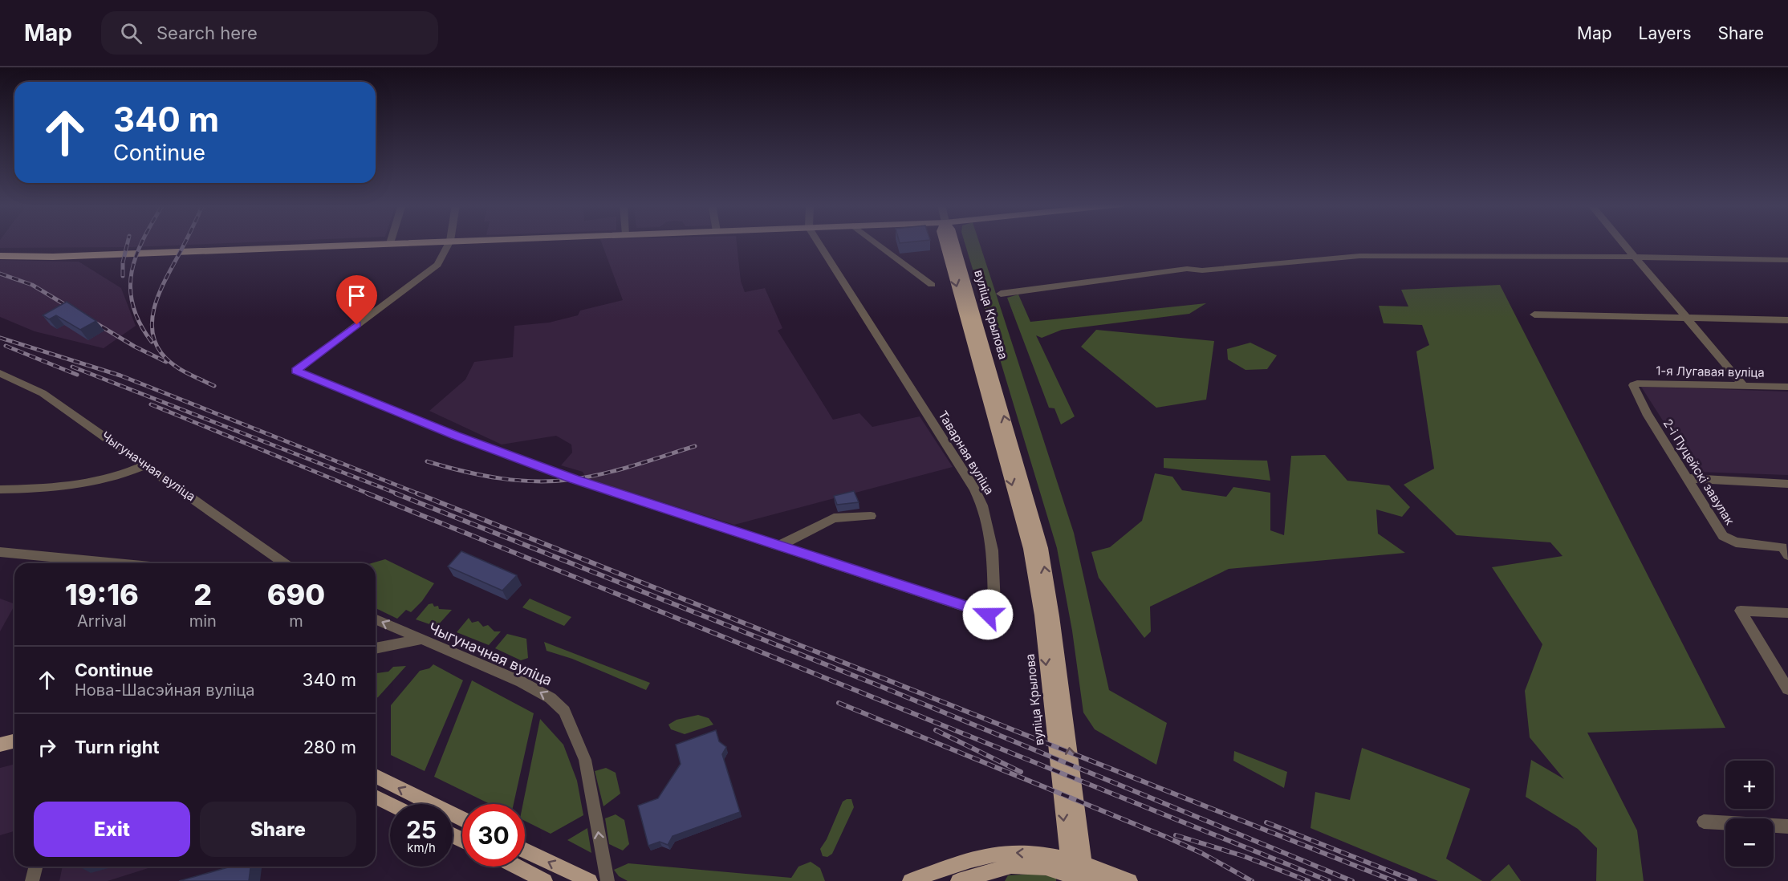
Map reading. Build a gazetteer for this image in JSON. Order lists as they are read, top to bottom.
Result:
{
  "streets": {
    "main road": ["вуліца Крылова"],
    "street": [
      "1-я Лугавая вуліца",
      "Таварная вуліца",
      "Чыгуначная вуліца",
      "2-і Пуцейскі завулак"
    ]
  },
  "crossings": [
    ["1-я Лугавая вуліца", "2-і Пуцейскі завулак"]
  ],
  "one_way": ["Чыгуначная вуліца"],
  "page": {
    "header": "Map",
    "search": "Search here",
    "nav": ["Map", "Layers", "Share"],
    "turn": ["340 m", "Continue"],
    "eta": [
      "19:16",
      "Arrival",
      "2",
      "min",
      "690",
      "m"
    ],
    "list": [
      {
        "name": "Continue",
        "note": "Нова-Шасэйная вуліца",
        "value": "340 m"
      },
      {
        "name": "Turn right",
        "value": "280 m"
      }
    ],
    "map_buttons": ["+", "−"],
    "buttons": ["Exit", "Share"],
    "speed": "25 km/h",
    "limit": "30"
  }
}
